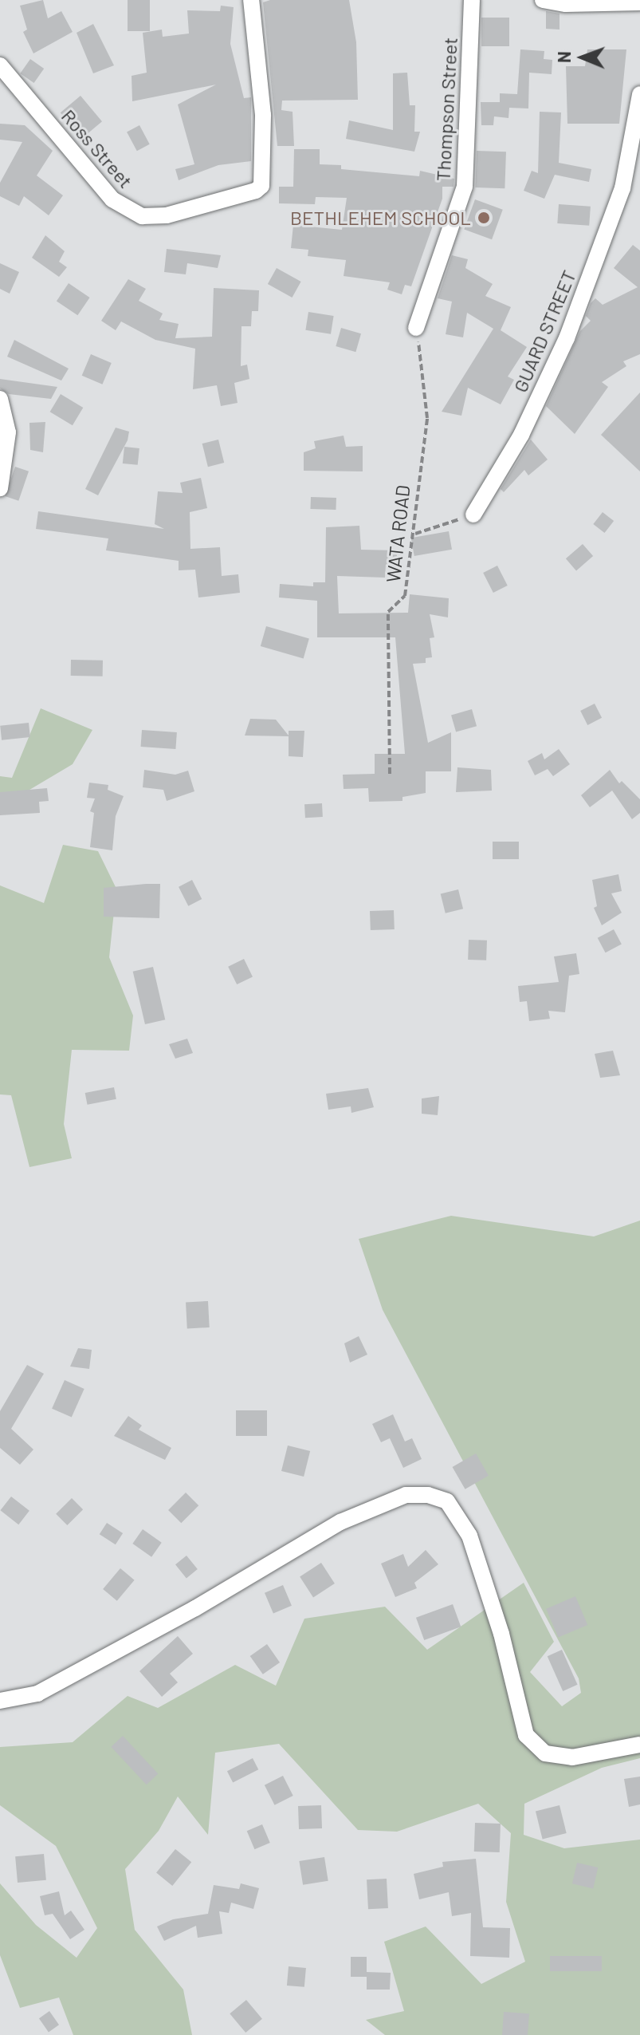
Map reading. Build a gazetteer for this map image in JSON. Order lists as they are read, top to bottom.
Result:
{
  "streets": {
    "street": ["Thompson Street", "Ross Street", "GUARD STREET"],
    "path": ["WATA ROAD"]
  },
  "crossings": [
    ["Thompson Street", "WATA ROAD"]
  ],
  "places": ["BETHLEHEM SCHOOL"],
  "north": "left"
}
